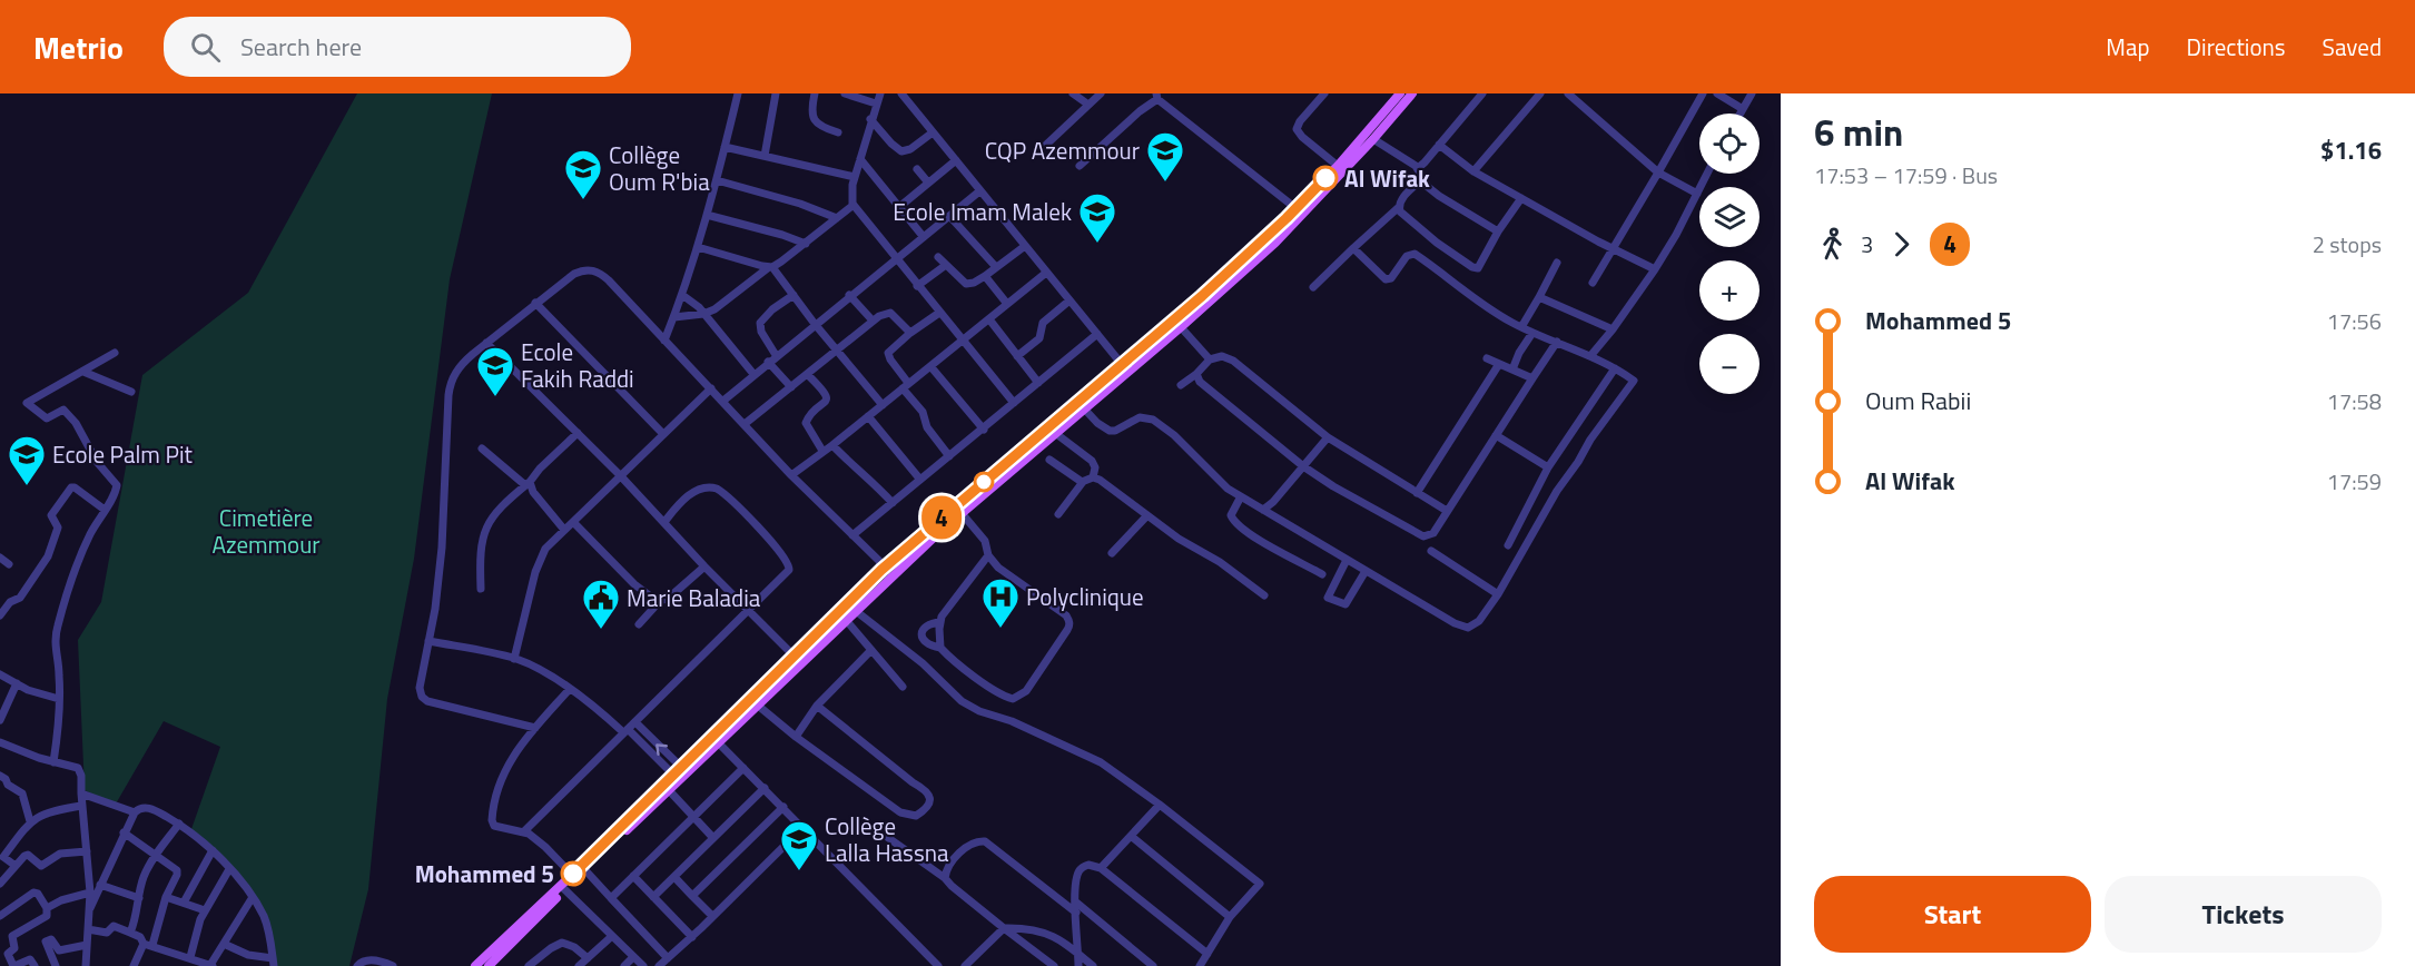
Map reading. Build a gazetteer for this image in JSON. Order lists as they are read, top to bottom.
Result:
{
  "parks": ["Cimetière Azemmour"],
  "places": {
    "other": ["Al Wifak", "Mohammed 5"],
    "school or university": [
      "CQP Azemmour",
      "Collège Oum R'bia",
      "Ecole Imam Malek",
      "Ecole Fakih Raddi",
      "Ecole Palm Pit",
      "Collège Lalla Hassna"
    ],
    "hospital": ["Polyclinique"],
    "public building": ["Marie Baladia"]
  },
  "lines": ["bus line 4"],
  "page": {
    "header": "Metrio",
    "search": "Search here",
    "nav": ["Map", "Directions", "Saved"],
    "on_map": "4",
    "heading": ["6 min", "17:53 – 17:59 · Bus", "$1.16"],
    "map_buttons": ["+", "−"],
    "legs": ["3", "4", "2 stops"],
    "list": [
      {
        "name": "Mohammed 5",
        "value": "17:56"
      },
      {
        "name": "Oum Rabii",
        "value": "17:58"
      },
      {
        "name": "Al Wifak",
        "value": "17:59"
      }
    ],
    "buttons": ["Start", "Tickets"]
  }
}
